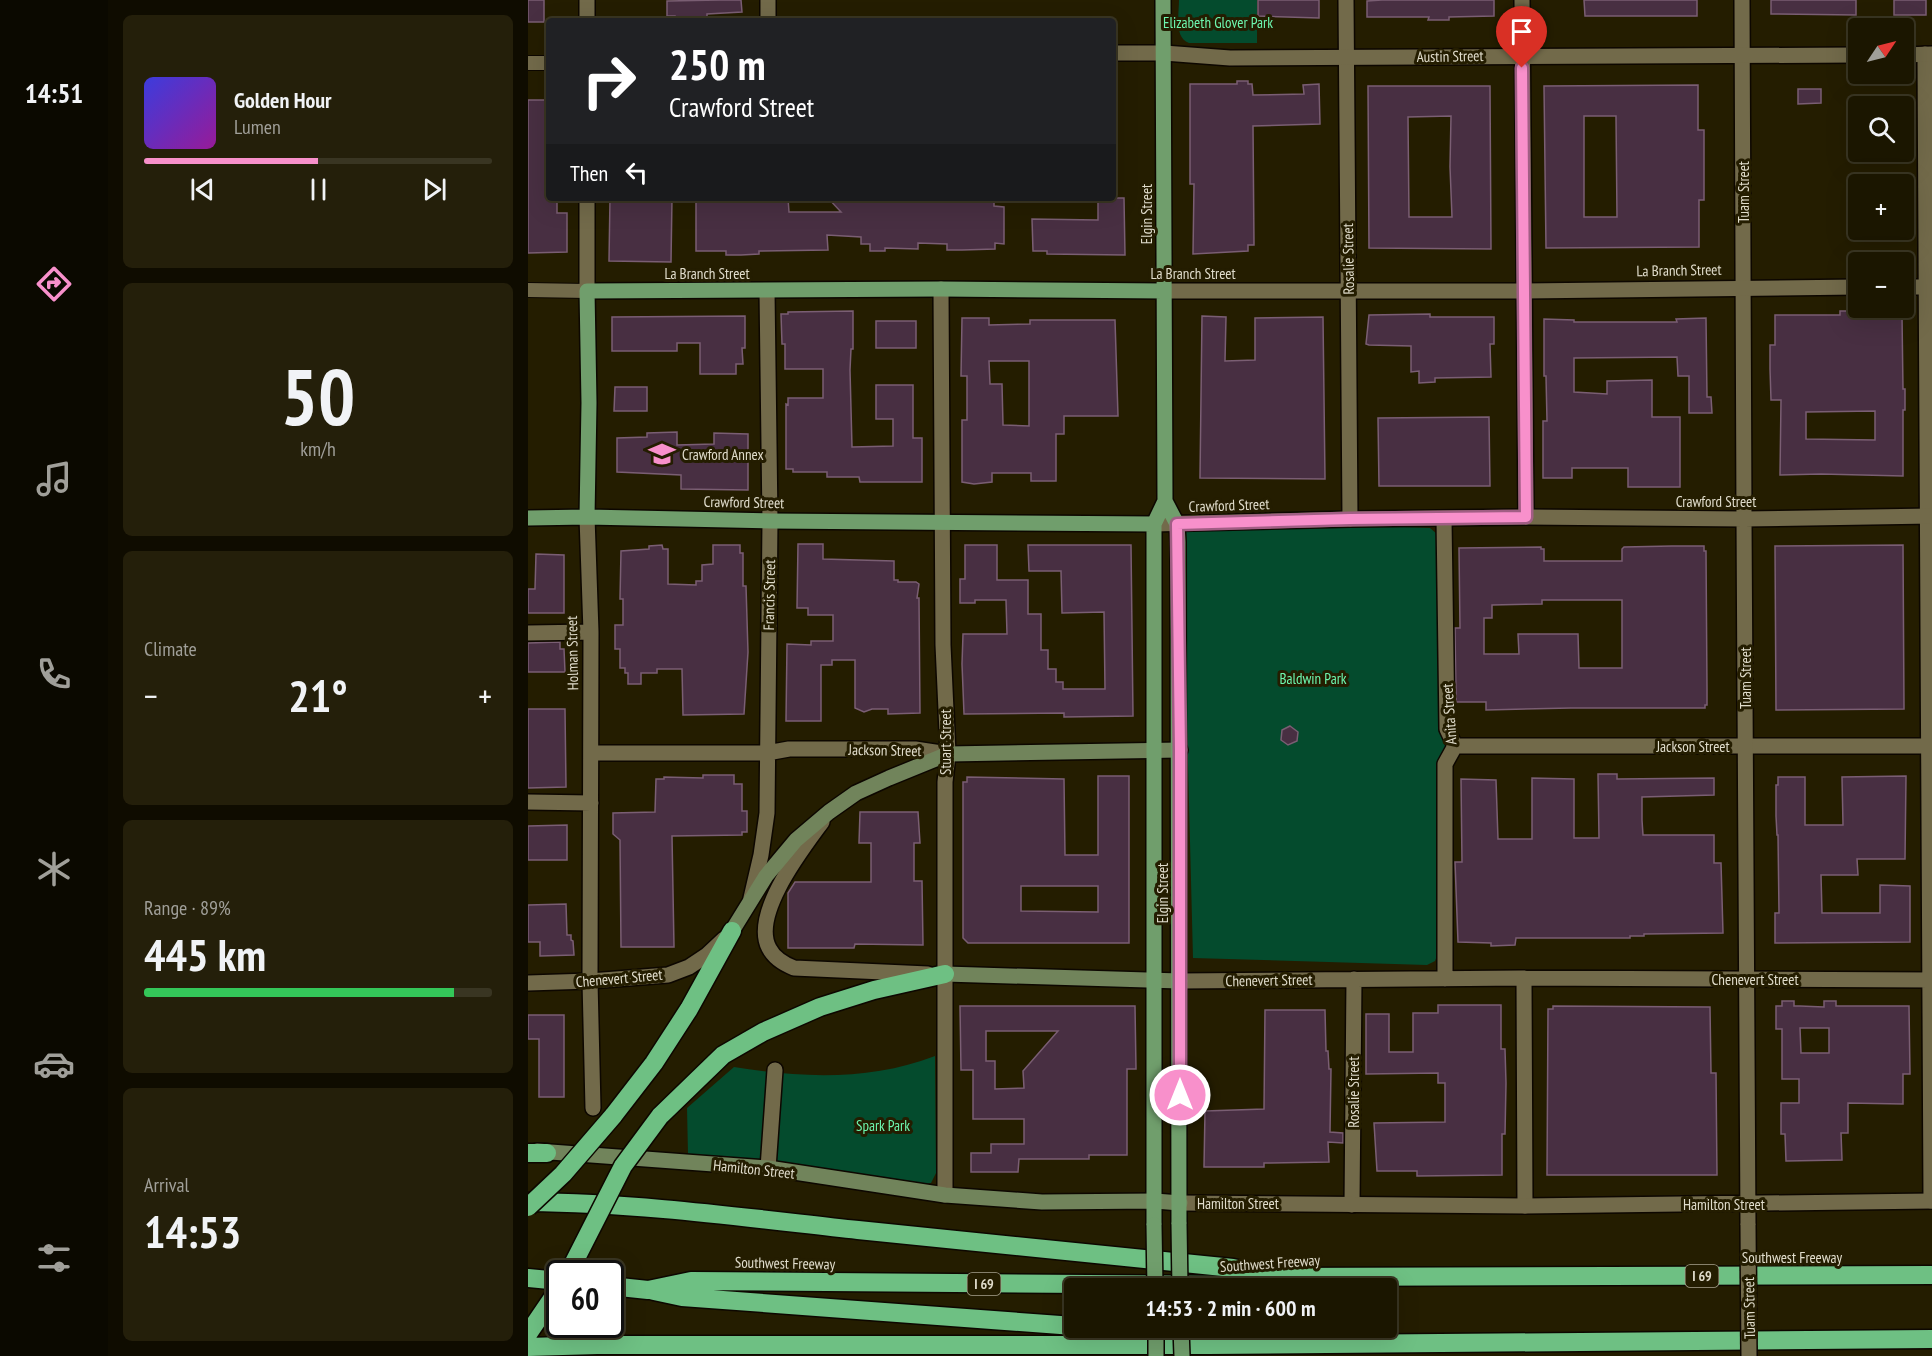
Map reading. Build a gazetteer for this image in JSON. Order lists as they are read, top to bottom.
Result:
{
  "streets": {
    "highway": ["Southwest Freeway", "I 69"],
    "main road": [
      "Elgin Street",
      "La Branch Street",
      "Crawford Street",
      "Holman Street",
      "Jackson Street",
      "Chenevert Street",
      "Hamilton Street"
    ],
    "street": [
      "Austin Street",
      "Tuam Street",
      "Rosalie Street",
      "Francis Street",
      "Anita Street",
      "Stuart Street"
    ]
  },
  "crossings": [
    ["Austin Street", "Tuam Street"],
    ["Austin Street", "Elgin Street"],
    ["Austin Street", "Rosalie Street"],
    ["Tuam Street", "La Branch Street"],
    ["Tuam Street", "Crawford Street"],
    ["Tuam Street", "Jackson Street"],
    ["Tuam Street", "Chenevert Street"],
    ["Tuam Street", "Hamilton Street"],
    ["Elgin Street", "La Branch Street"],
    ["Elgin Street", "Crawford Street"],
    ["Elgin Street", "Jackson Street"],
    ["Elgin Street", "Chenevert Street"],
    ["Elgin Street", "Hamilton Street"],
    ["Rosalie Street", "La Branch Street"],
    ["Rosalie Street", "Crawford Street"],
    ["Rosalie Street", "Chenevert Street"],
    ["Rosalie Street", "Hamilton Street"],
    ["La Branch Street", "Francis Street"],
    ["La Branch Street", "Holman Street"],
    ["La Branch Street", "Stuart Street"],
    ["Crawford Street", "Francis Street"],
    ["Crawford Street", "Holman Street"],
    ["Crawford Street", "Anita Street"],
    ["Crawford Street", "Stuart Street"],
    ["Francis Street", "Jackson Street"],
    ["Holman Street", "Jackson Street"],
    ["Holman Street", "Chenevert Street"],
    ["Anita Street", "Jackson Street"],
    ["Anita Street", "Chenevert Street"],
    ["Stuart Street", "Jackson Street"],
    ["Stuart Street", "Chenevert Street"],
    ["Stuart Street", "Hamilton Street"]
  ],
  "parks": ["Elizabeth Glover Park", "Baldwin Park", "Spark Park"],
  "places": {
    "school or university": ["Crawford Annex"]
  },
  "north": "top right",
  "page": {
    "tabs": "14:51",
    "map_buttons": ["+", "−"],
    "turn": ["250 m", "Crawford Street"],
    "song": ["Golden Hour", "Lumen"],
    "then": "Then",
    "tile": [
      ["50", "km/h"],
      "Climate",
      ["Range · 89%", "445 km"],
      ["Arrival", "14:53"]
    ],
    "heat": ["−", "21°", "+"],
    "limit": "60",
    "trip": "14:53 · 2 min · 600 m"
  }
}
